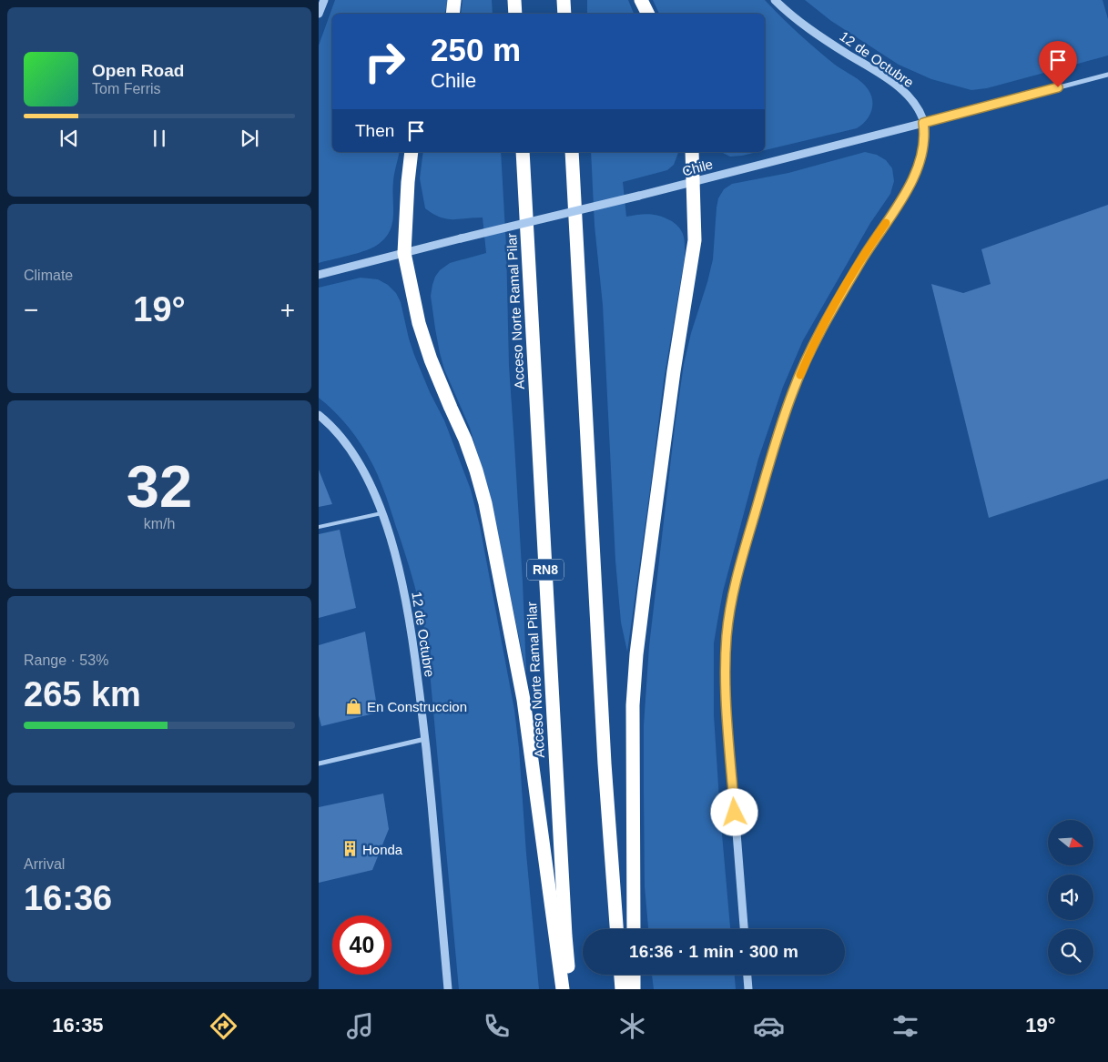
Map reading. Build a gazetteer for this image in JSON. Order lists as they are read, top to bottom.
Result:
{
  "streets": {
    "highway": ["Acceso Norte Ramal Pilar", "RN8"],
    "street": ["12 de Octubre", "Chile"]
  },
  "crossings": [
    ["12 de Octubre", "Chile"]
  ],
  "places": {
    "shop": ["En Construccion"],
    "building": ["Honda"]
  },
  "north": "right",
  "page": {
    "turn": ["250 m", "Chile"],
    "song": ["Open Road", "Tom Ferris"],
    "then": "Then",
    "tile": [
      "Climate",
      ["32", "km/h"],
      ["Range · 53%", "265 km"],
      ["Arrival", "16:36"]
    ],
    "heat": ["−", "19°", "+"],
    "limit": "40",
    "trip": "16:36 · 1 min · 300 m",
    "tabs": ["16:35", "19°"]
  }
}
